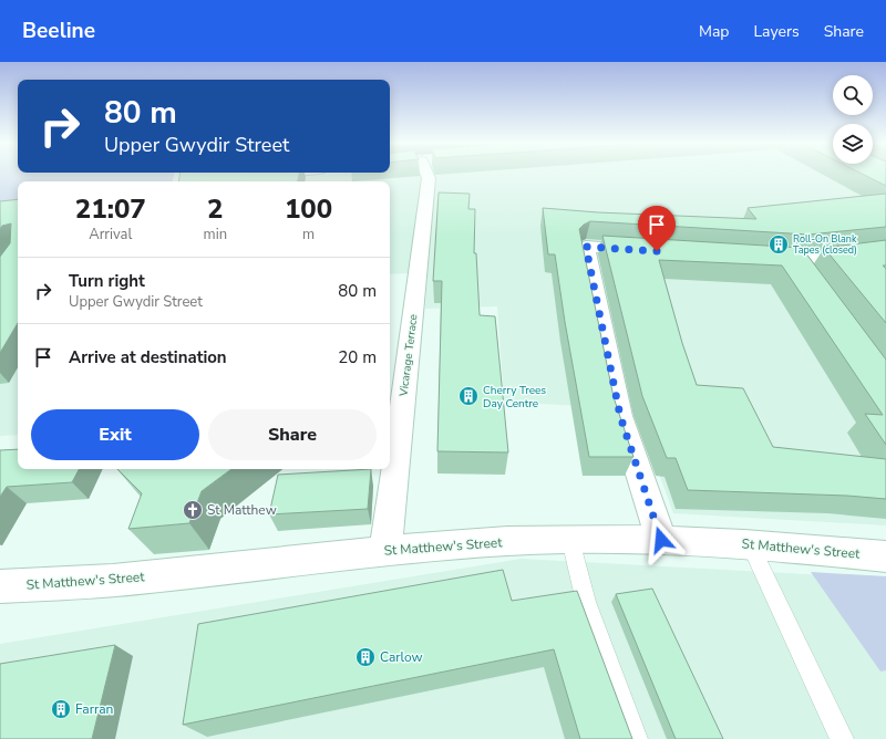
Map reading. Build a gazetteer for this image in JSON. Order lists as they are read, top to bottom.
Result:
{
  "streets": {
    "street": ["Vicarage Terrace", "St Matthew's Street"]
  },
  "crossings": [
    ["Vicarage Terrace", "St Matthew's Street"]
  ],
  "places": {
    "building": [
      "Roll-On Blank Tapes (closed)",
      "Cherry Trees Day Centre",
      "Carlow",
      "Farran"
    ],
    "church": ["St Matthew"]
  },
  "page": {
    "header": "Beeline",
    "nav": ["Map", "Layers", "Share"],
    "turn": ["80 m", "Upper Gwydir Street"],
    "eta": [
      "21:07",
      "Arrival",
      "2",
      "min",
      "100",
      "m"
    ],
    "list": [
      {
        "name": "Turn right",
        "note": "Upper Gwydir Street",
        "value": "80 m"
      },
      {
        "name": "Arrive at destination",
        "value": "20 m"
      }
    ],
    "buttons": ["Exit", "Share"]
  }
}
